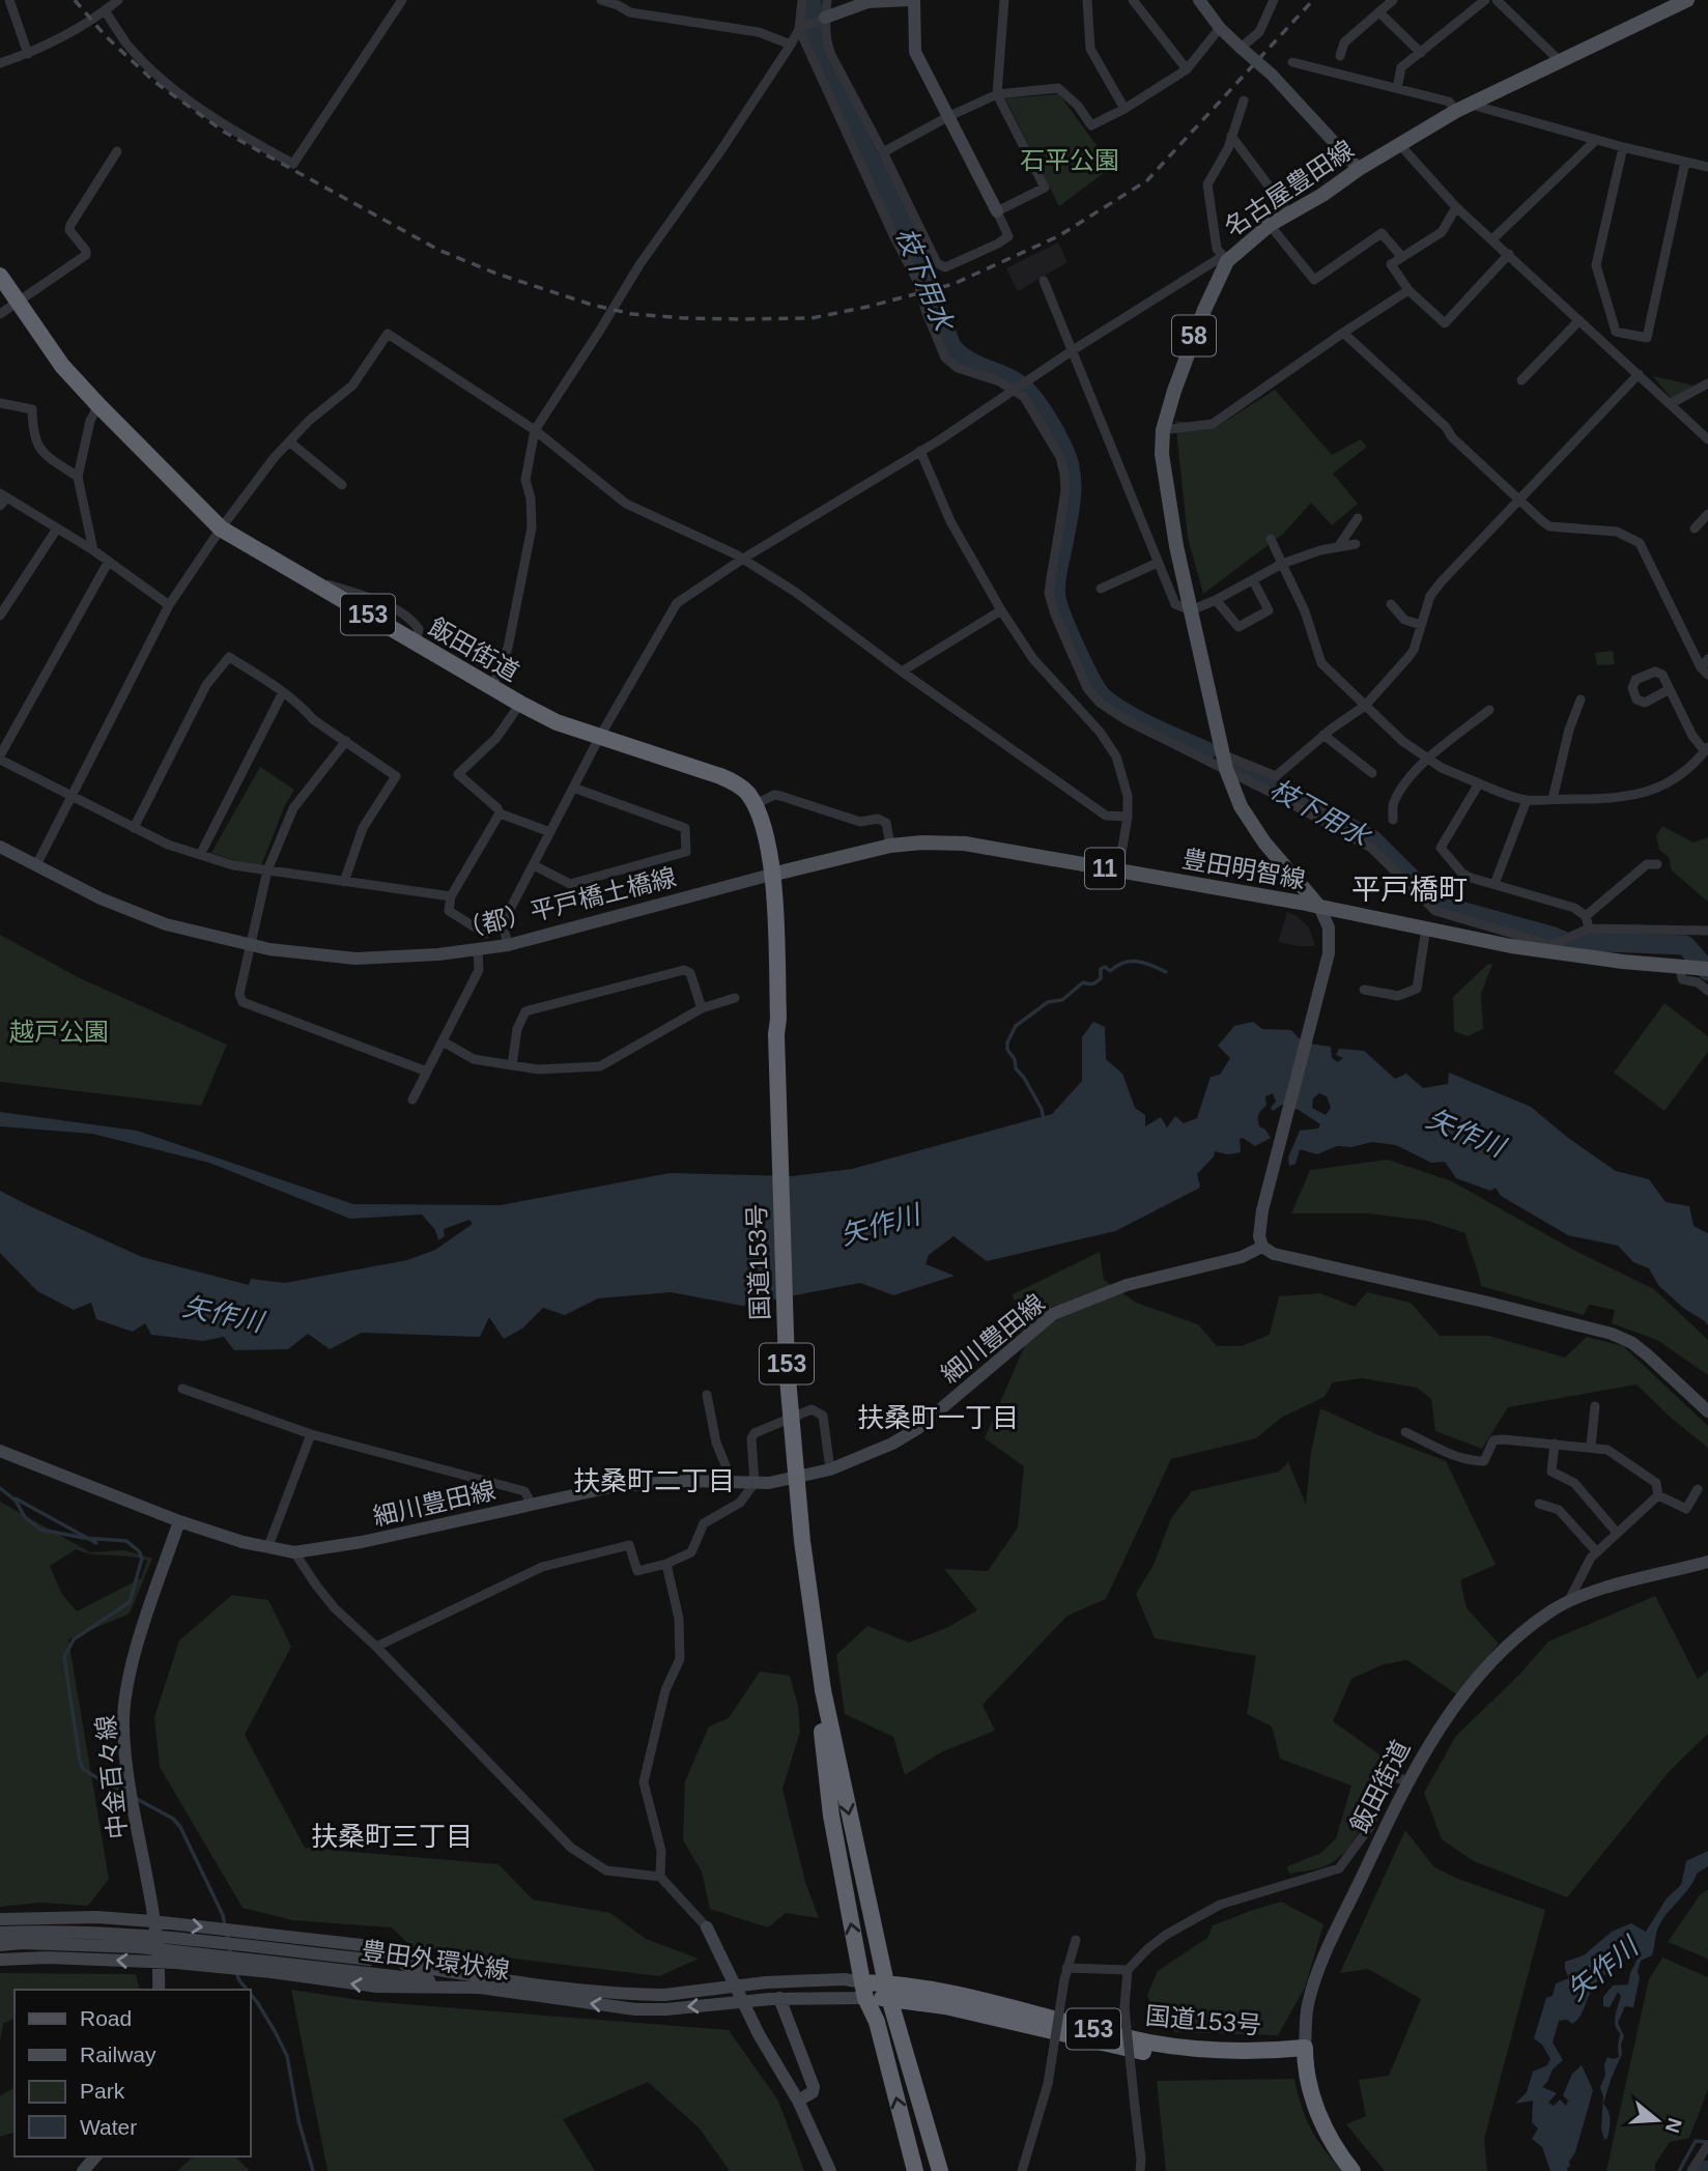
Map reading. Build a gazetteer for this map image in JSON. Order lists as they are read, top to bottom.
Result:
{
  "streets": {
    "highway": ["153", "飯田街道", "国道153号"],
    "main road": [
      "名古屋豊田線",
      "58",
      "11",
      "豊田明智線"
    ],
    "street": [
      "（都）平戸橋土橋線",
      "細川豊田線",
      "中金百々線",
      "豊田外環状線"
    ]
  },
  "crossings": [
    ["名古屋豊田線", "豊田明智線"],
    ["飯田街道", "豊田明智線"],
    ["飯田街道", "（都）平戸橋土橋線"],
    ["飯田街道", "国道153号"],
    ["豊田明智線", "（都）平戸橋土橋線"],
    ["豊田明智線", "国道153号"],
    ["（都）平戸橋土橋線", "国道153号"],
    ["国道153号", "豊田外環状線"],
    ["細川豊田線", "中金百々線"]
  ],
  "districts": [
    "平戸橋町",
    "扶桑町一丁目",
    "扶桑町二丁目",
    "扶桑町三丁目"
  ],
  "water": ["枝下用水", "矢作川"],
  "parks": ["石平公園", "越戸公園"],
  "legend": [
    "Road",
    "Railway",
    "Park",
    "Water"
  ],
  "north": "right"
}
